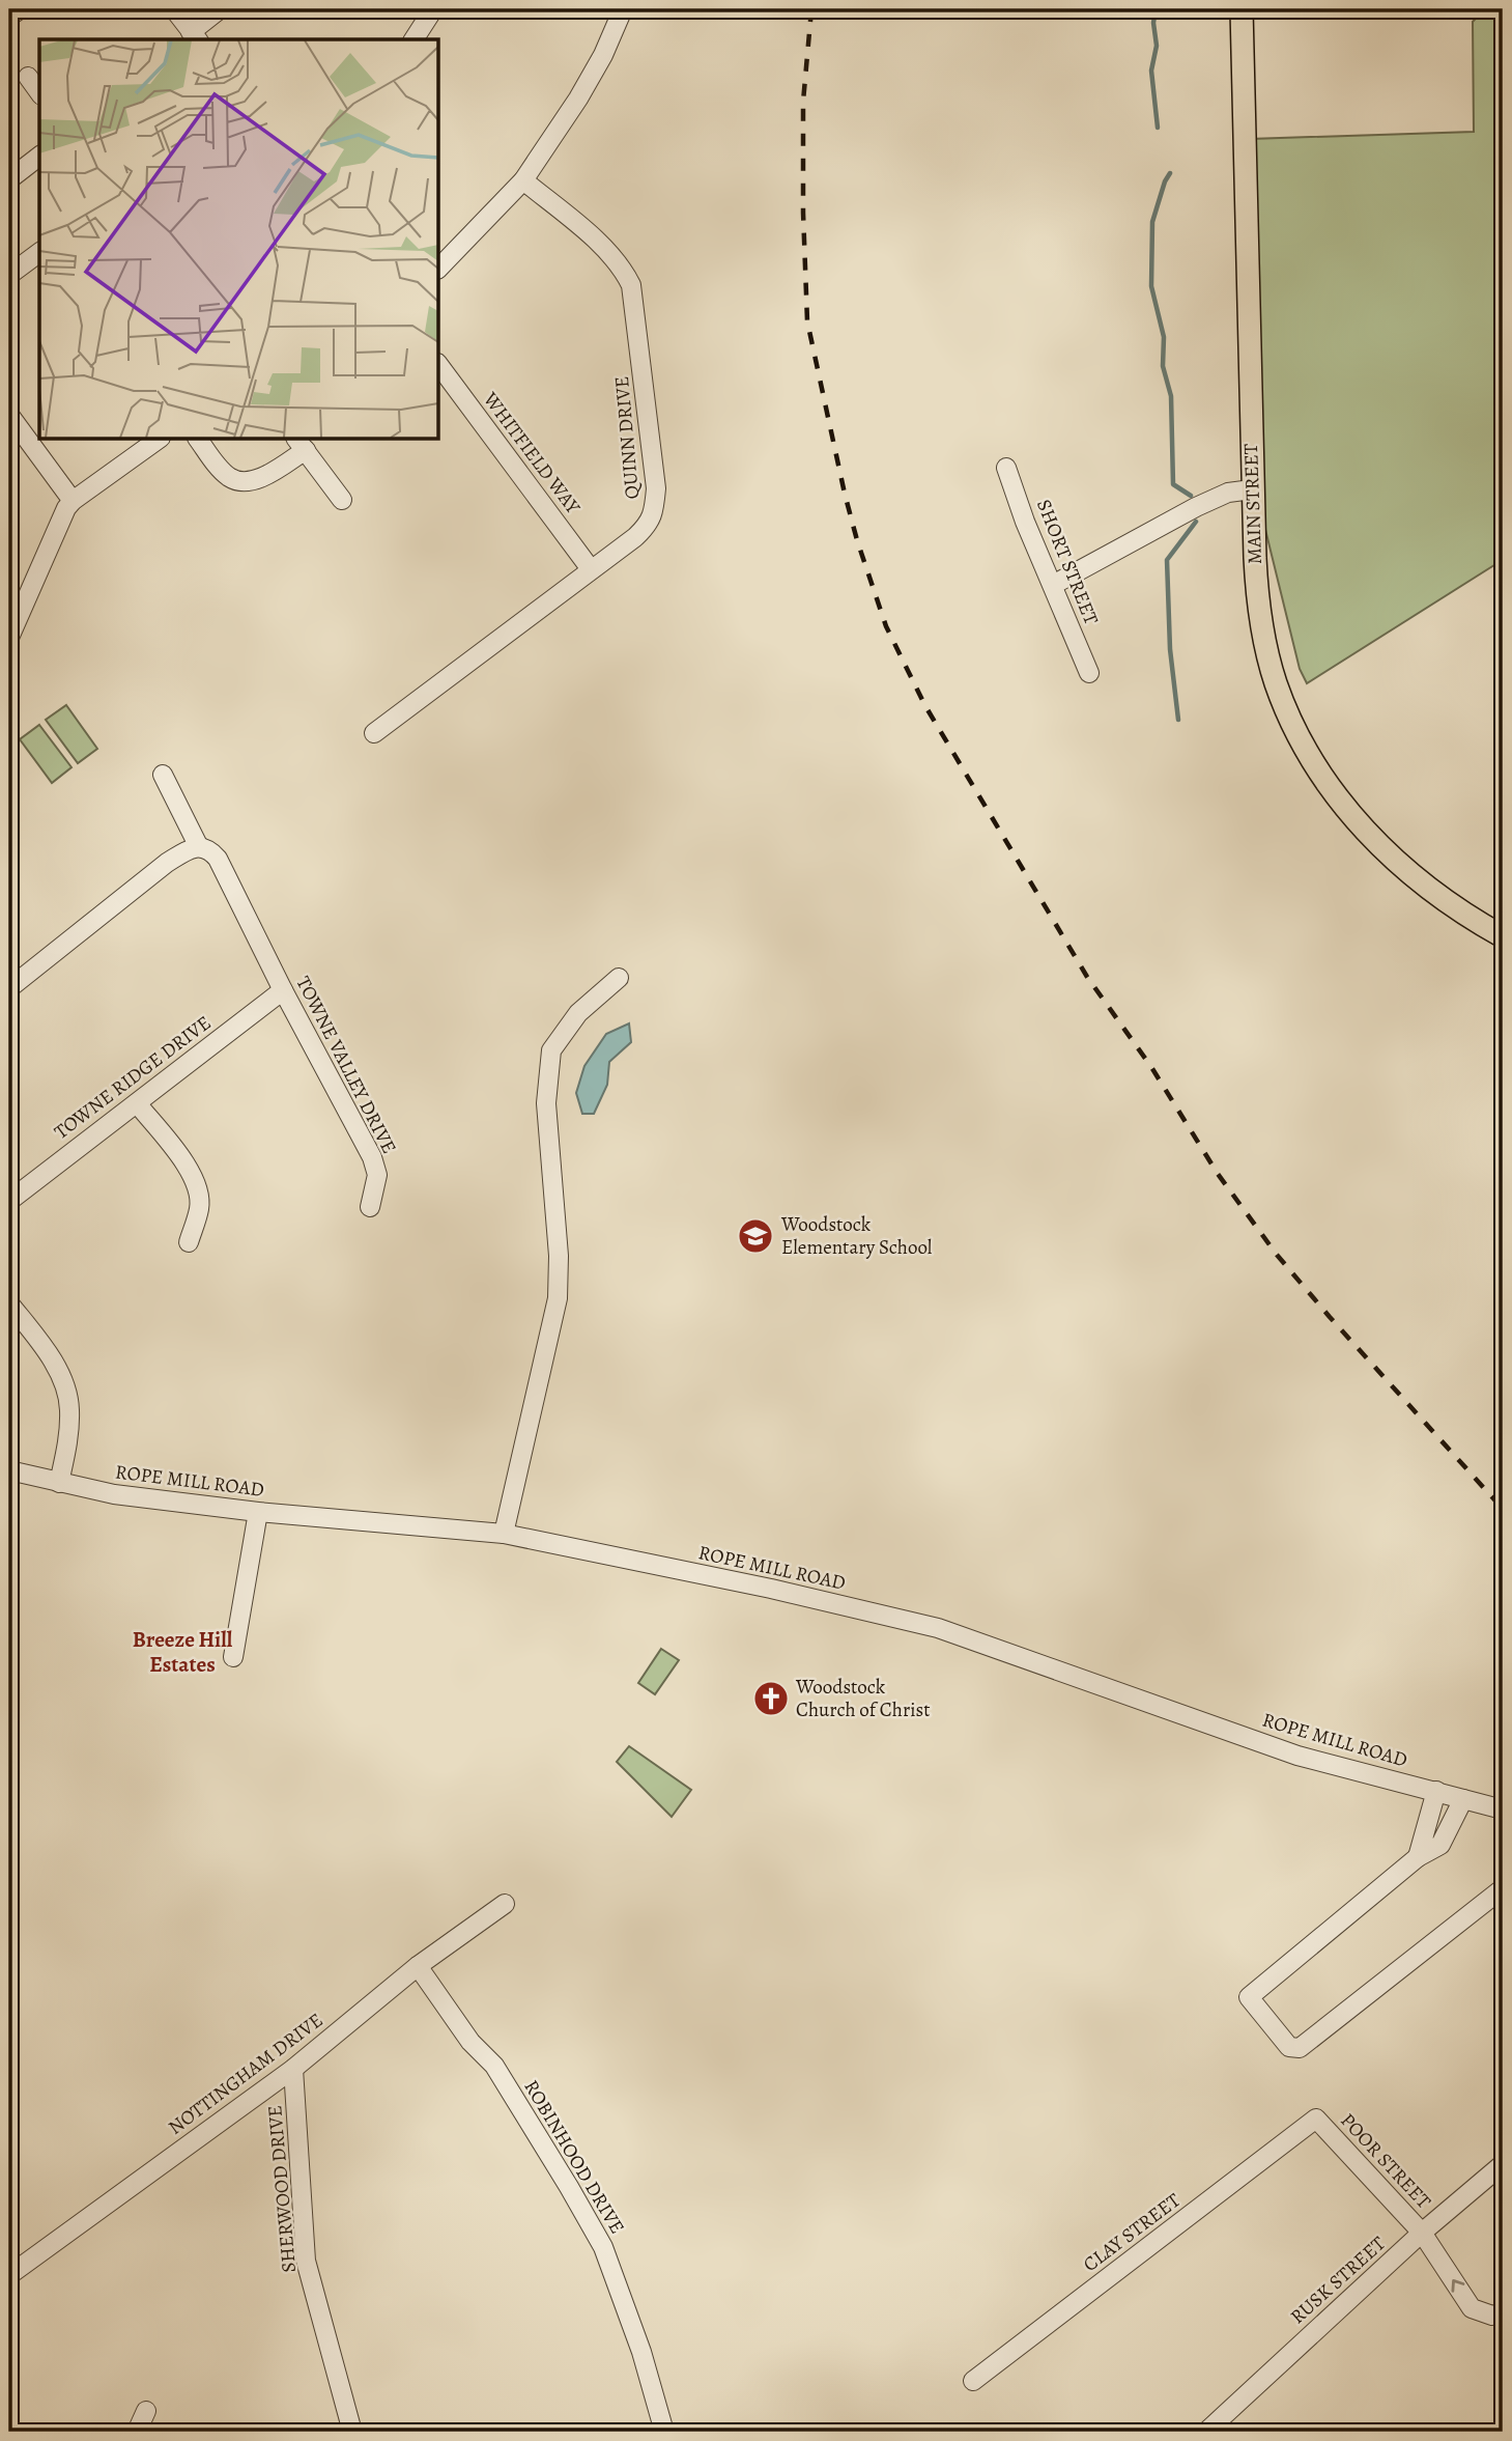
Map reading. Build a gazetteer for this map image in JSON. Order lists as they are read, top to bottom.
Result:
{
  "streets": {
    "main road": ["MAIN STREET"],
    "street": [
      "QUINN DRIVE",
      "WHITFIELD WAY",
      "SHORT STREET",
      "TOWNE VALLEY DRIVE",
      "TOWNE RIDGE DRIVE",
      "ROPE MILL ROAD",
      "NOTTINGHAM DRIVE",
      "ROBINHOOD DRIVE",
      "POOR STREET",
      "SHERWOOD DRIVE",
      "CLAY STREET",
      "RUSK STREET"
    ]
  },
  "crossings": [
    ["QUINN DRIVE", "WHITFIELD WAY"],
    ["TOWNE VALLEY DRIVE", "TOWNE RIDGE DRIVE"],
    ["NOTTINGHAM DRIVE", "ROBINHOOD DRIVE"],
    ["NOTTINGHAM DRIVE", "SHERWOOD DRIVE"],
    ["POOR STREET", "CLAY STREET"],
    ["POOR STREET", "RUSK STREET"]
  ],
  "one_way": ["POOR STREET"],
  "districts": ["Breeze Hill Estates"],
  "places": {
    "school or university": ["Woodstock Elementary School"],
    "church": ["Woodstock Church of Christ"]
  }
}
